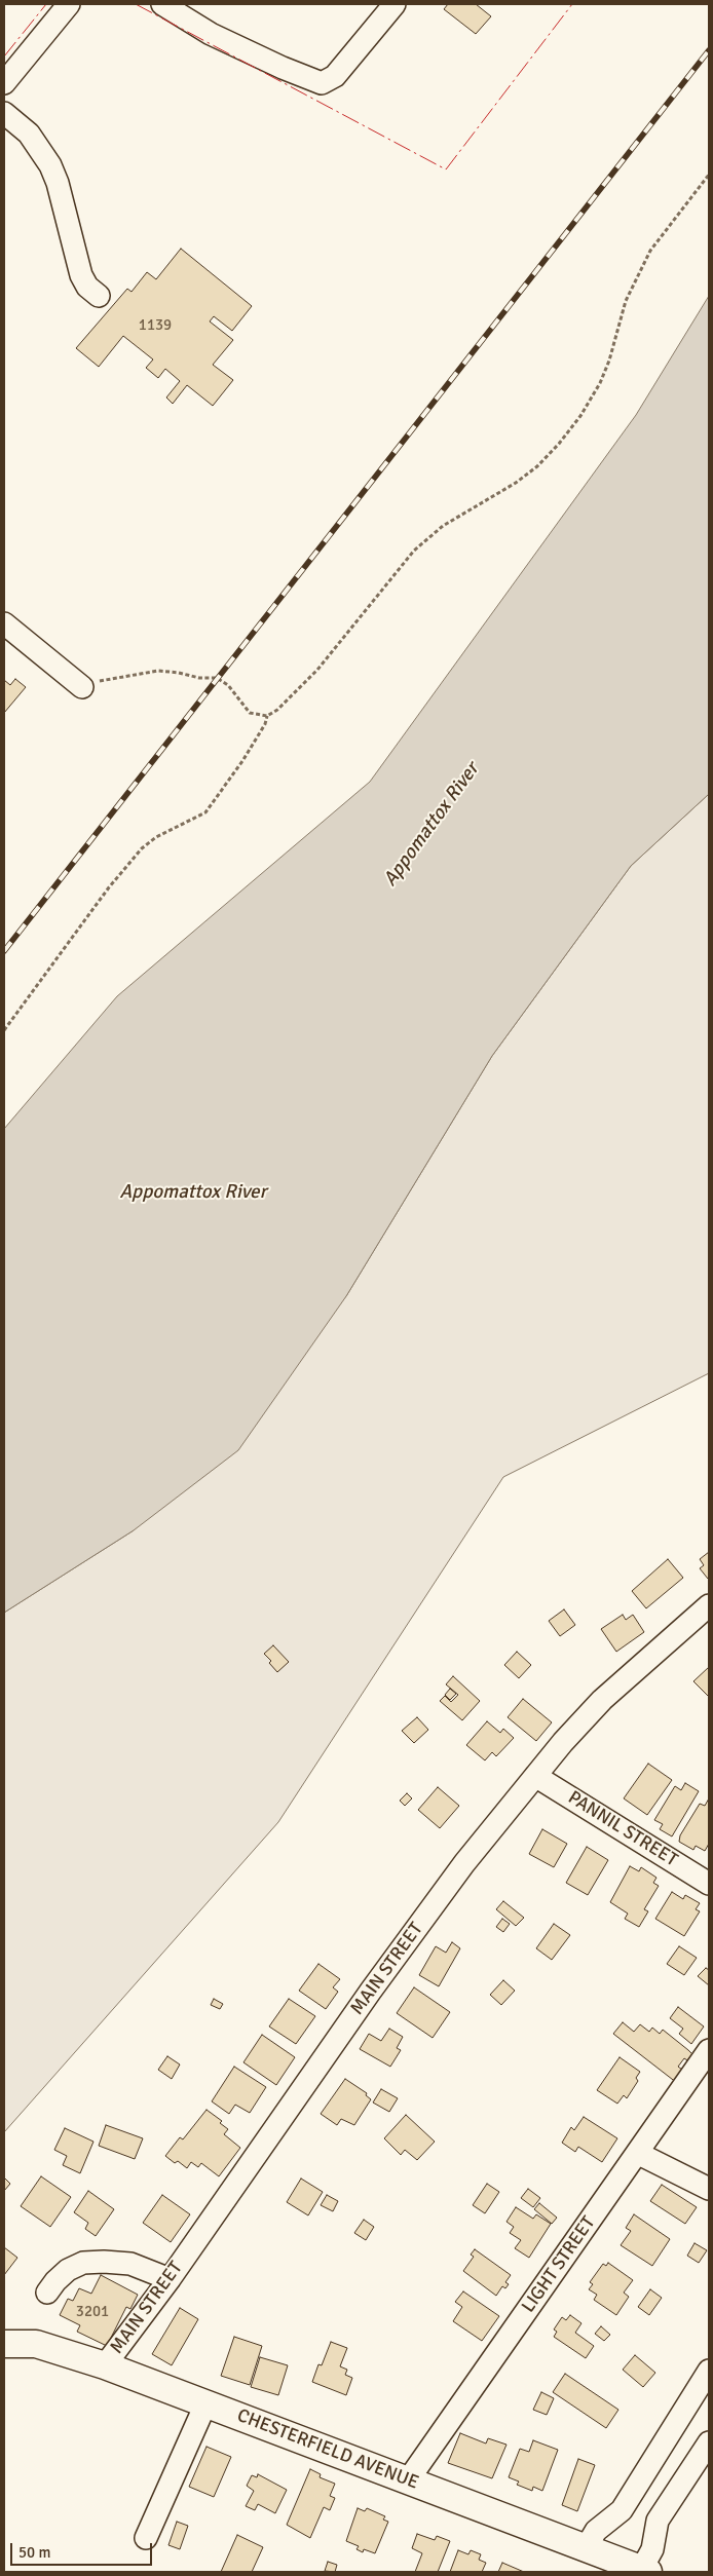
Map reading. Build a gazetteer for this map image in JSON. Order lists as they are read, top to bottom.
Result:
{
  "streets": {
    "main road": ["CHESTERFIELD AVENUE"],
    "street": ["PANNIL STREET", "MAIN STREET", "LIGHT STREET"]
  },
  "crossings": [
    ["PANNIL STREET", "MAIN STREET"],
    ["MAIN STREET", "CHESTERFIELD AVENUE"],
    ["LIGHT STREET", "CHESTERFIELD AVENUE"]
  ],
  "water": ["Appomattox River"],
  "house_numbers": ["1139", "3201"],
  "scale_bar": "50 m"
}
